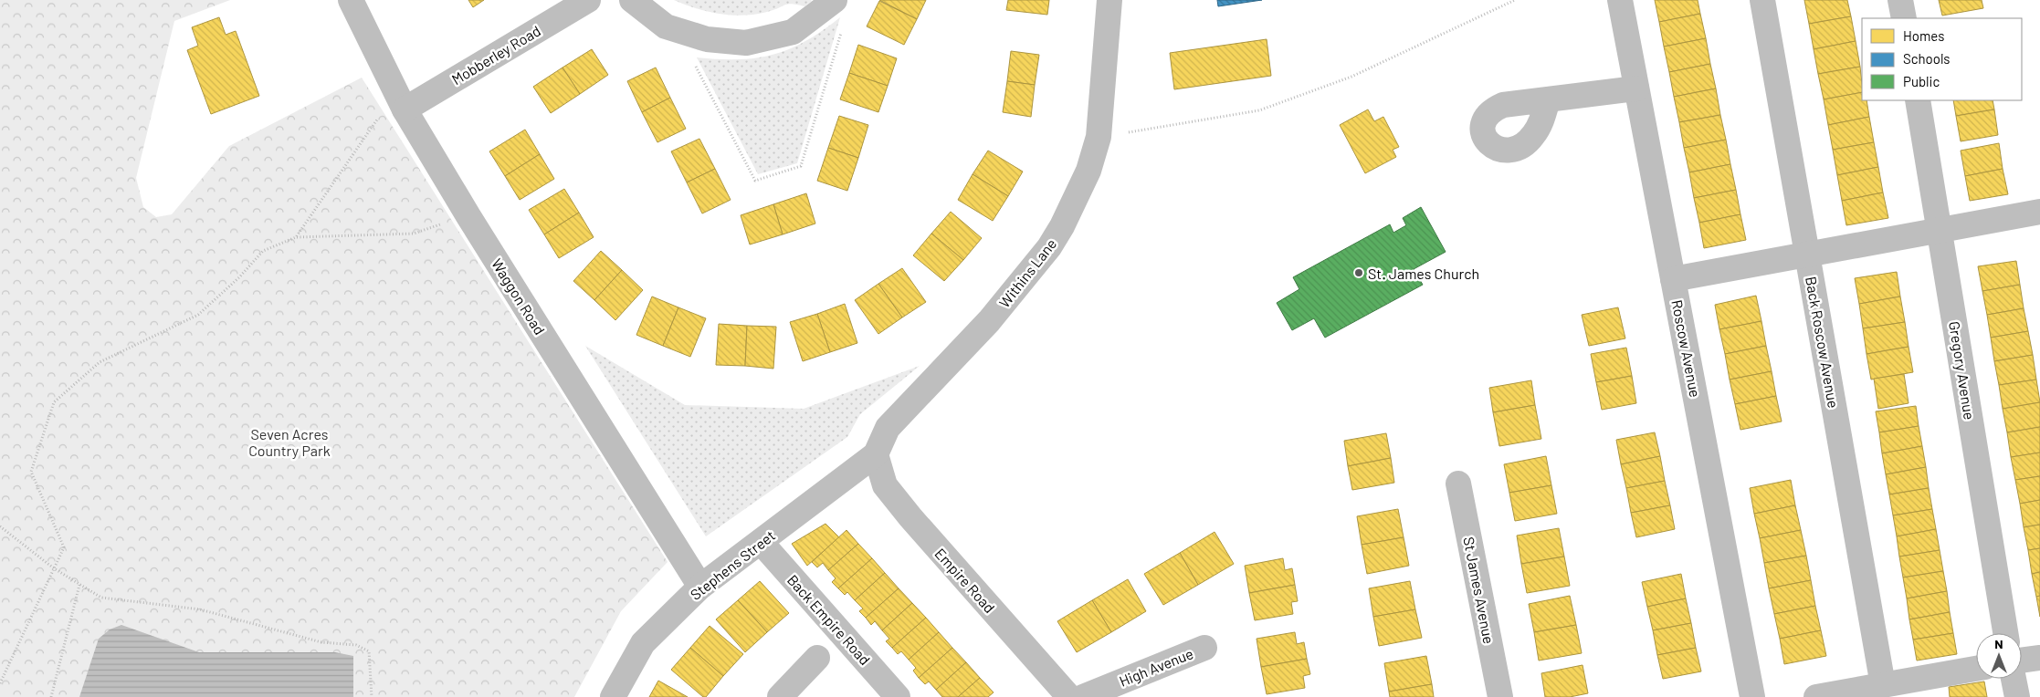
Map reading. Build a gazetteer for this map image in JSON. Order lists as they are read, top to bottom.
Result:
{
  "streets": {
    "street": [
      "Mobberley Road",
      "Withins Lane",
      "Waggon Road",
      "Back Roscow Avenue",
      "Roscow Avenue",
      "Gregory Avenue",
      "Stephens Street",
      "Empire Road",
      "St James Avenue",
      "Back Empire Road",
      "High Avenue"
    ]
  },
  "crossings": [
    ["Mobberley Road", "Waggon Road"],
    ["Withins Lane", "Stephens Street"],
    ["Withins Lane", "Empire Road"],
    ["Waggon Road", "Stephens Street"],
    ["Stephens Street", "Empire Road"],
    ["Stephens Street", "Back Empire Road"]
  ],
  "parks": ["Seven Acres Country Park"],
  "places": ["St. James Church"],
  "legend": ["Homes", "Schools", "Public"],
  "north": "top"
}
